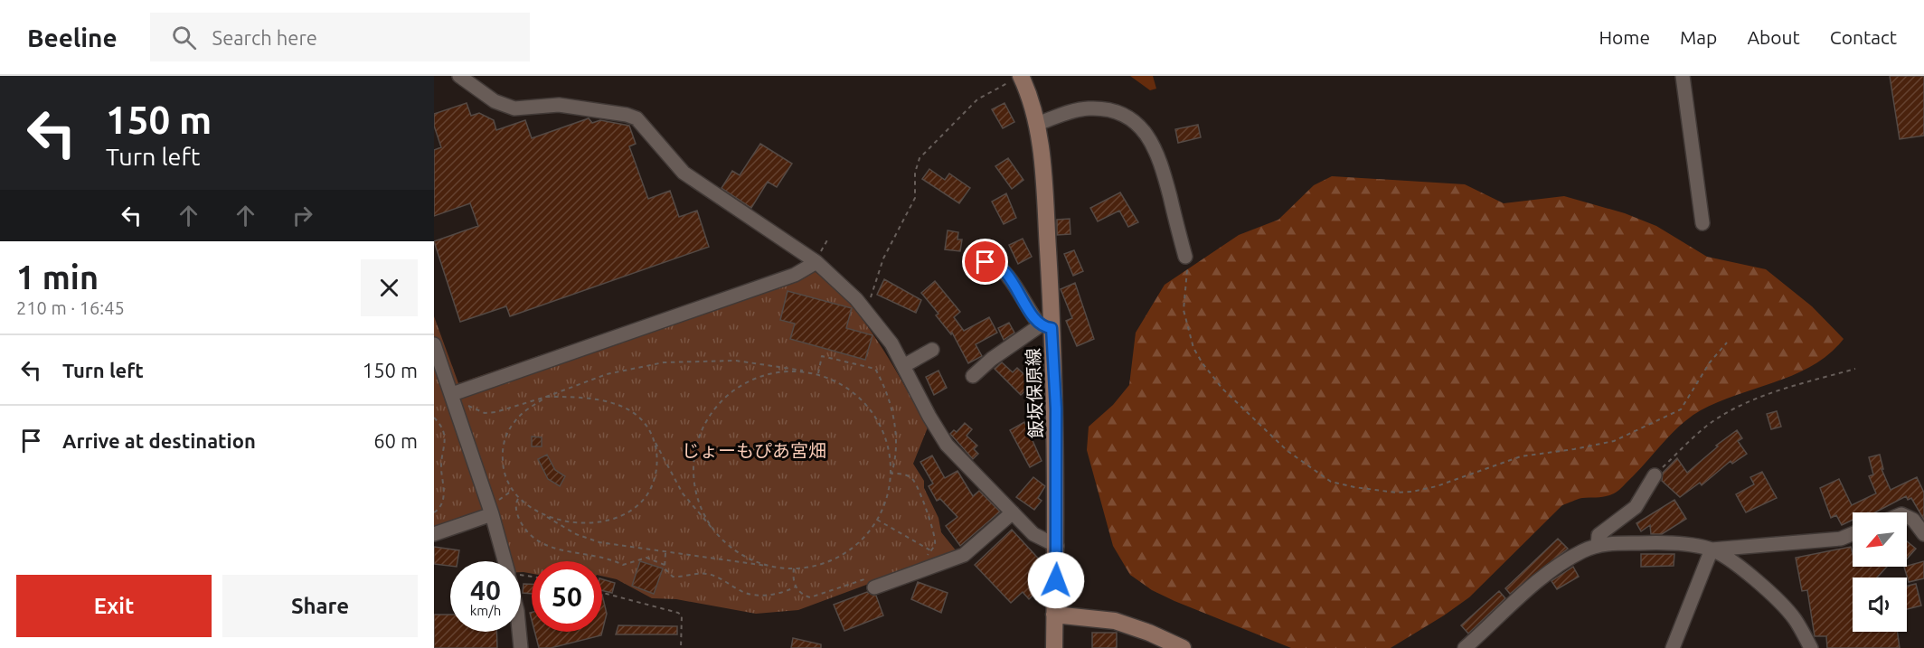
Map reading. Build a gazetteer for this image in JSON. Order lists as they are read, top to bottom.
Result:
{
  "streets": {
    "main road": ["飯坂保原線"]
  },
  "parks": ["じょーもぴあ宮畑"],
  "north": "bottom left",
  "page": {
    "header": "Beeline",
    "search": "Search here",
    "nav": [
      "Home",
      "Map",
      "About",
      "Contact"
    ],
    "turn": ["150 m", "Turn left"],
    "heading": ["1 min", "210 m · 16:45"],
    "list": [
      {
        "name": "Turn left",
        "value": "150 m"
      },
      {
        "name": "Arrive at destination",
        "value": "60 m"
      }
    ],
    "speed": "40 km/h",
    "limit": "50",
    "buttons": ["Exit", "Share"]
  }
}
